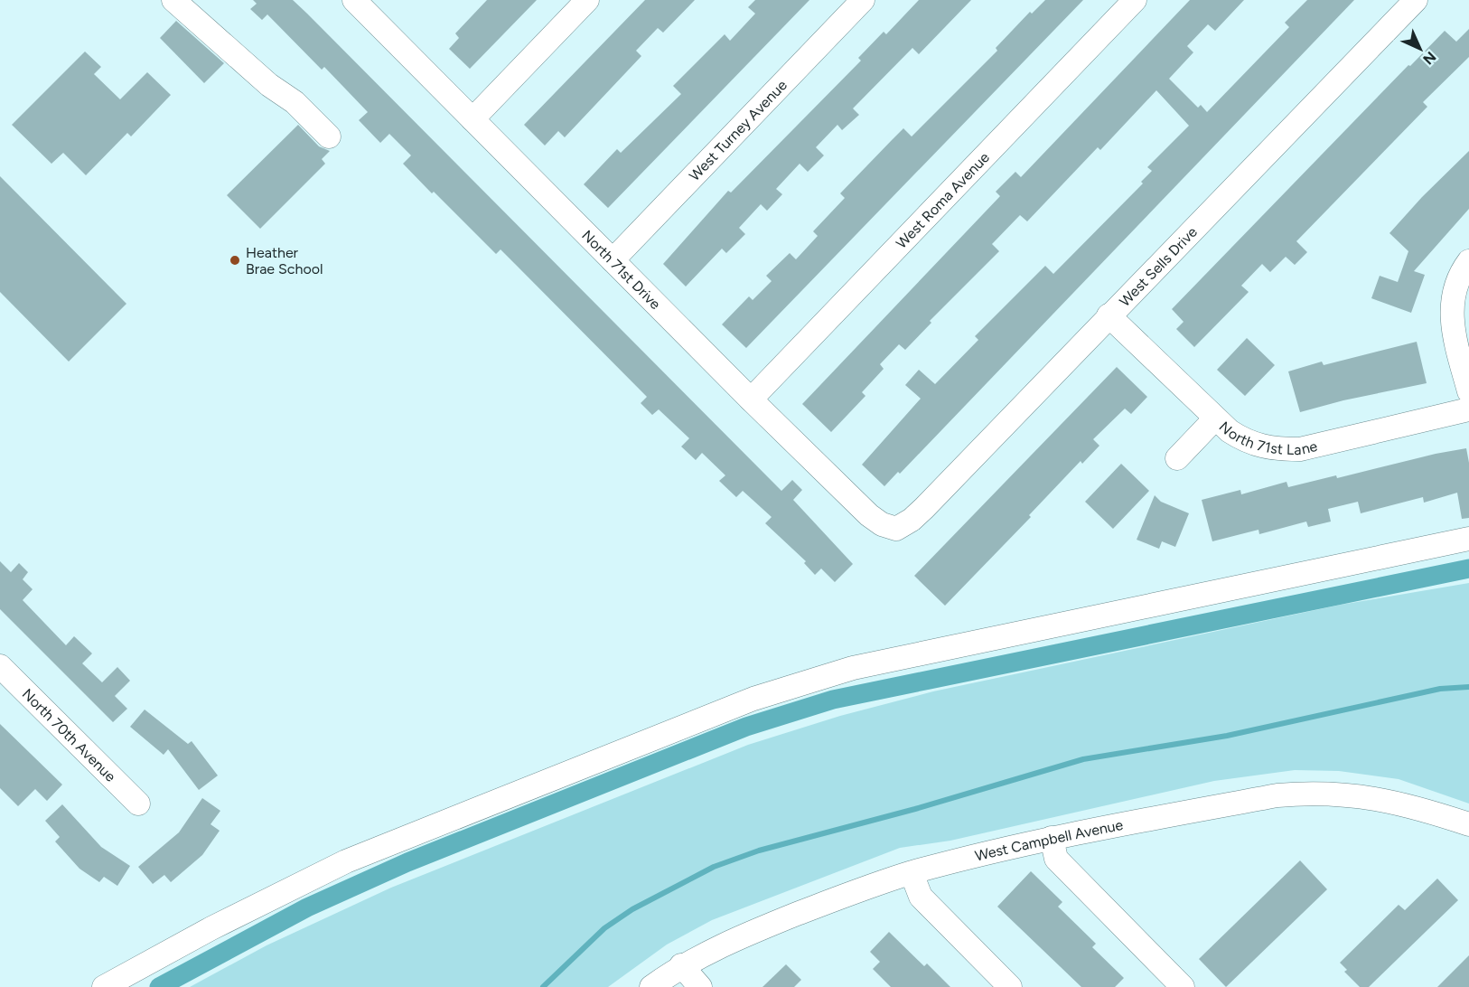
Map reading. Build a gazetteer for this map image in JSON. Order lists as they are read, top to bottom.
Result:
{
  "streets": {
    "street": [
      "West Turney Avenue",
      "West Roma Avenue",
      "West Sells Drive",
      "North 71st Drive",
      "North 71st Lane",
      "North 70th Avenue",
      "West Campbell Avenue"
    ]
  },
  "crossings": [
    ["West Turney Avenue", "North 71st Drive"],
    ["West Roma Avenue", "North 71st Drive"],
    ["West Sells Drive", "North 71st Drive"],
    ["West Sells Drive", "North 71st Lane"]
  ],
  "places": ["Heather Brae School"],
  "north": "bottom right"
}
